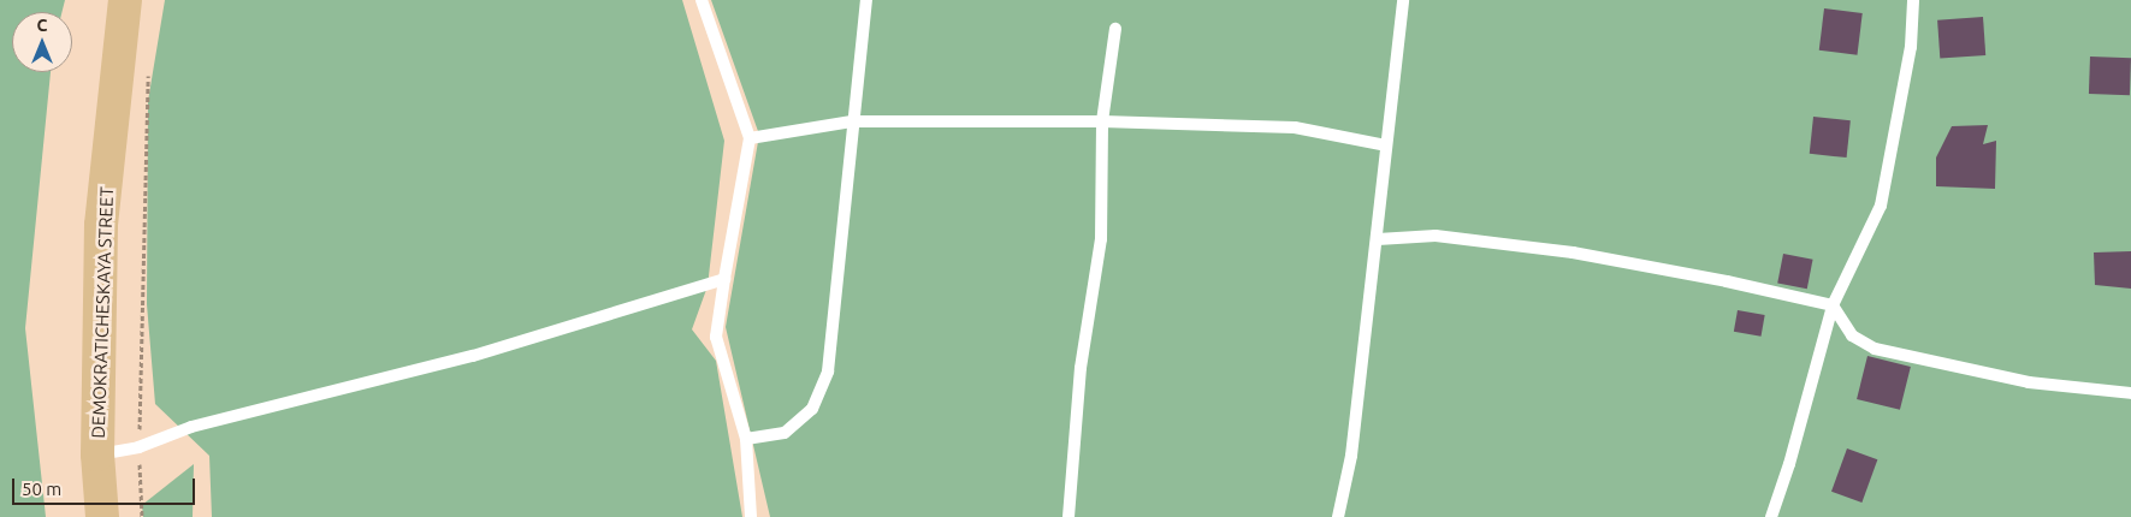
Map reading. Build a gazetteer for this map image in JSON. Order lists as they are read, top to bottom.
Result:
{
  "streets": {
    "main road": ["DEMOKRATICHESKAYA STREET"]
  },
  "scale_bar": "50 m",
  "north": "top"
}
